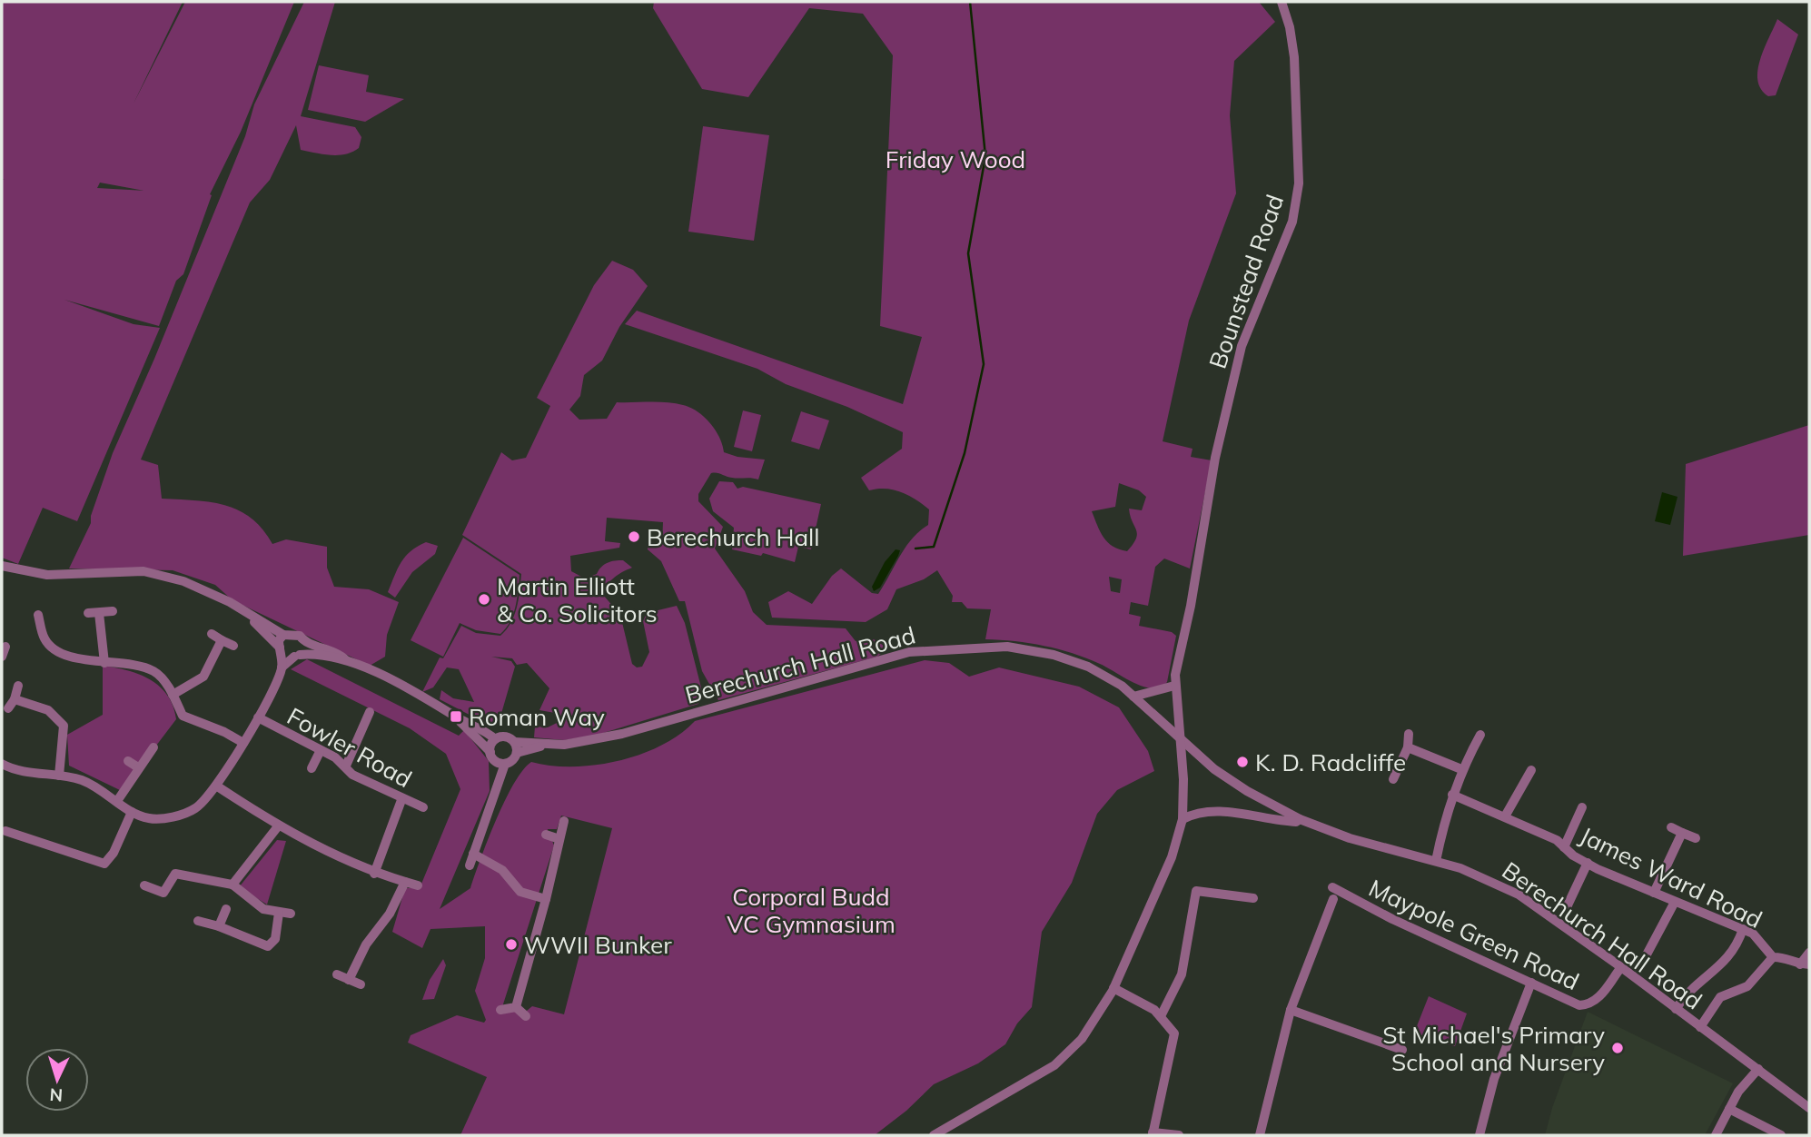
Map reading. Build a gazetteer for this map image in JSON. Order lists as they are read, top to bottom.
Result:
{
  "streets": {
    "street": [
      "Bounstead Road",
      "Berechurch Hall Road",
      "Fowler Road",
      "James Ward Road",
      "Maypole Green Road"
    ]
  },
  "crossings": [
    ["Bounstead Road", "Berechurch Hall Road"],
    ["Berechurch Hall Road", "Maypole Green Road"]
  ],
  "parks": ["Friday Wood", "Corporal Budd VC Gymnasium"],
  "places": {
    "other": [
      "Berechurch Hall",
      "Martin Elliott & Co. Solicitors",
      "K. D. Radcliffe",
      "WWII Bunker",
      "St Michael's Primary School and Nursery"
    ],
    "transit": ["Roman Way"]
  },
  "north": "bottom"
}
